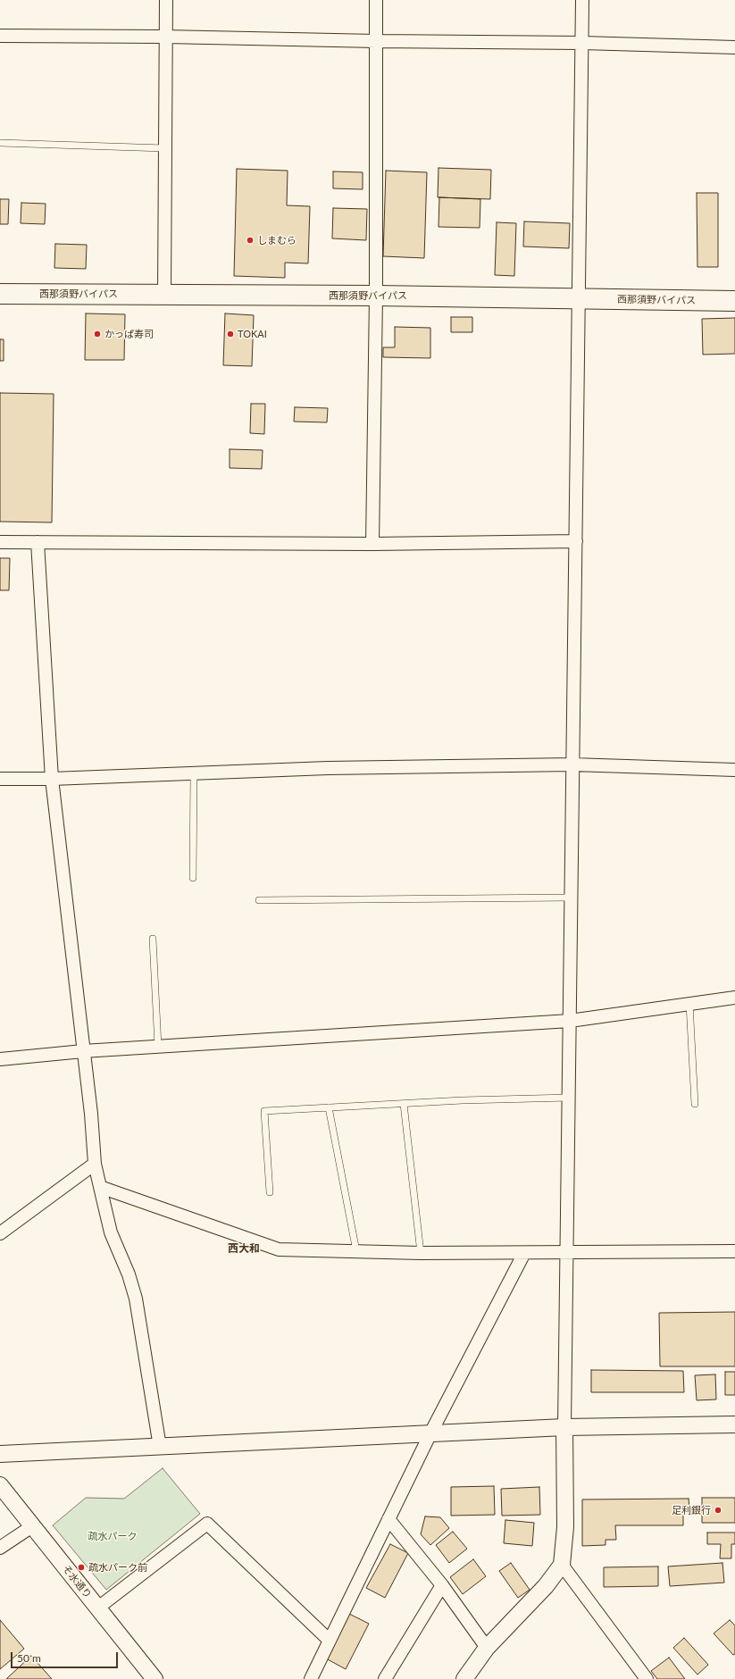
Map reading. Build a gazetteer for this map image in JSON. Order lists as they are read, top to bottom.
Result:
{
  "streets": {
    "highway": ["西那須野バイパス"],
    "street": ["そ水通り"]
  },
  "districts": ["西大和"],
  "parks": ["疏水パーク"],
  "places": [
    "しまむら",
    "かっぱ寿司",
    "TOKAI",
    "足利銀行",
    "疏水パーク前"
  ],
  "scale_bar": "50 m"
}
